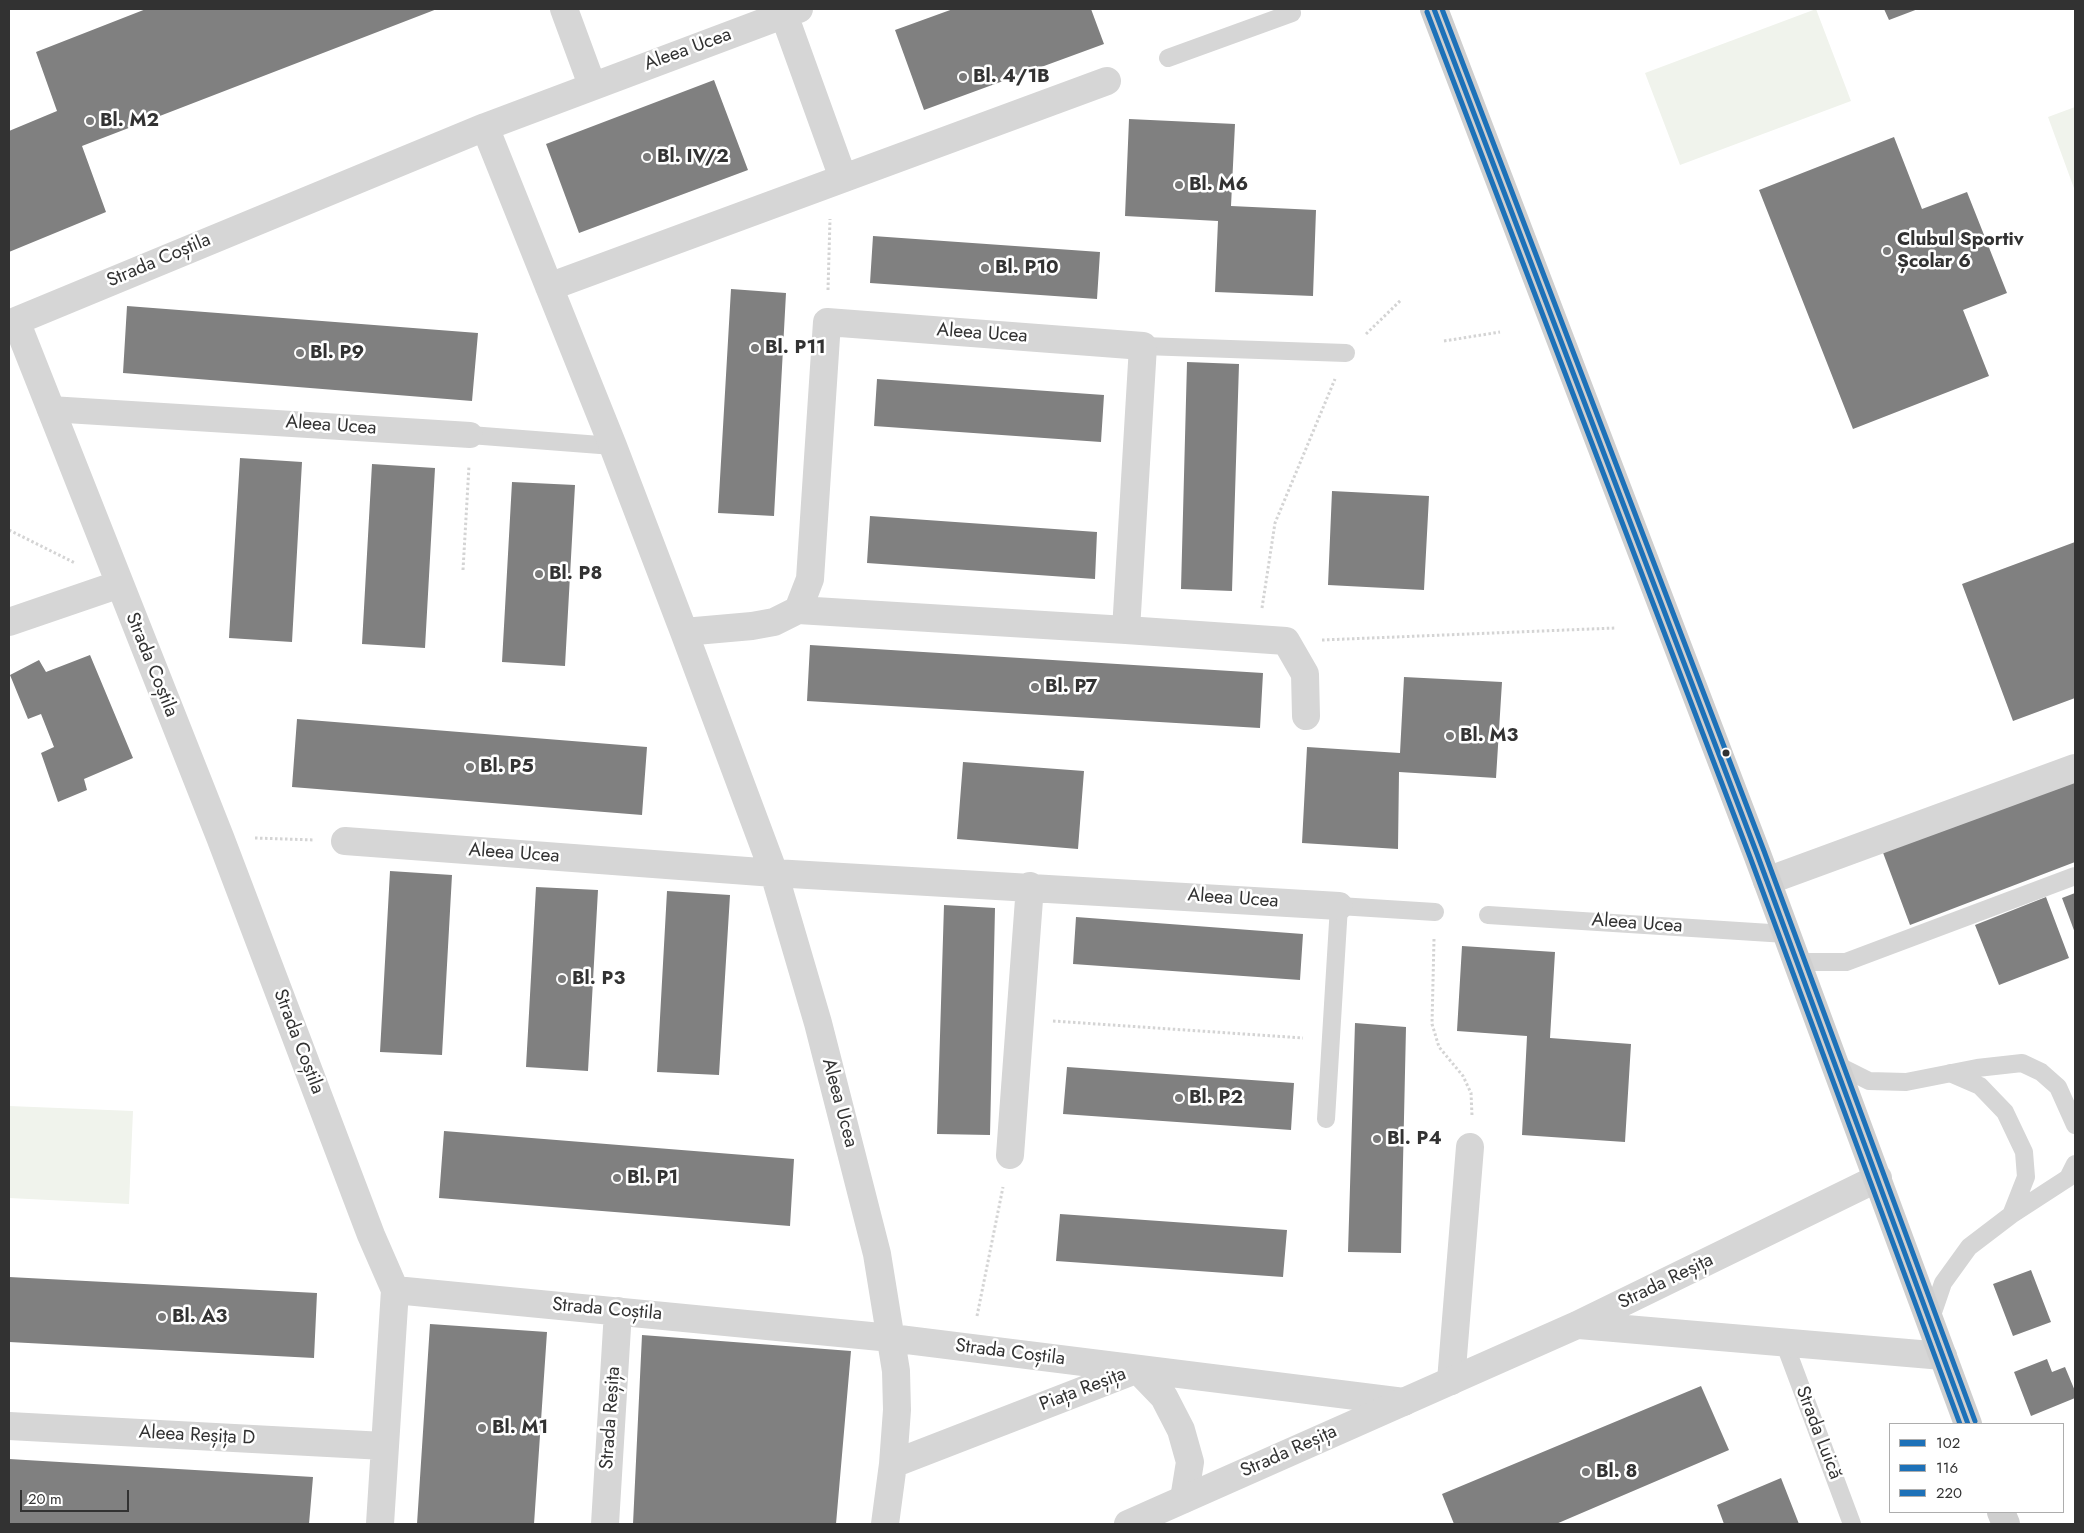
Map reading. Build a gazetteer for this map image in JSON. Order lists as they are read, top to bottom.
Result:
{
  "streets": {
    "street": [
      "Aleea Ucea",
      "Strada Coștila",
      "Strada Reșița",
      "Piața Reșița",
      "Aleea Reșița D"
    ],
    "lane": ["Strada Luică"]
  },
  "crossings": [
    ["Aleea Ucea", "Strada Coștila"],
    ["Strada Coștila", "Strada Reșița"],
    ["Strada Coștila", "Piața Reșița"],
    ["Strada Reșița", "Piața Reșița"]
  ],
  "places": [
    "Bl. 4/1B",
    "Bl. M2",
    "Bl. IV/2",
    "Bl. M6",
    "Clubul Sportiv Școlar 6",
    "Bl. P10",
    "Bl. P11",
    "Bl. P9",
    "Bl. P8",
    "Bl. P7",
    "Bl. M3",
    "Bl. P5",
    "Bl. P3",
    "Bl. P2",
    "Bl. P4",
    "Bl. P1",
    "Bl. A3",
    "Bl. M1",
    "Bl. 8"
  ],
  "lines": ["transit line 102", "transit line 220", "transit line 116"],
  "legend": ["102", "116", "220"],
  "scale_bar": "20 m"
}
